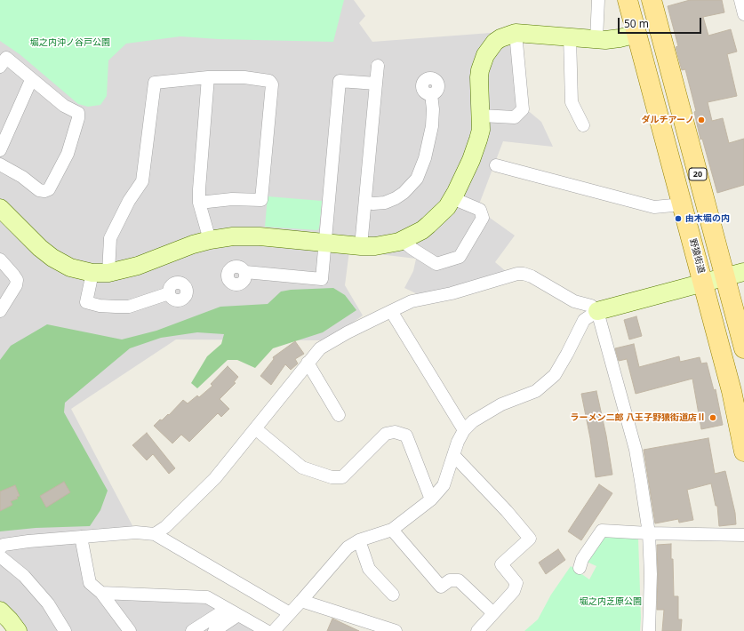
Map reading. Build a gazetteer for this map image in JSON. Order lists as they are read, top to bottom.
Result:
{
  "streets": {
    "main road": ["20", "野猿街道"]
  },
  "parks": ["堀之内沖ノ谷戸公園", "堀之内芝原公園"],
  "places": ["ダルチアーノ", "由木堀の内", "ラーメン二郎 八王子野猿街道店Ⅱ"],
  "scale_bar": "50 m"
}
